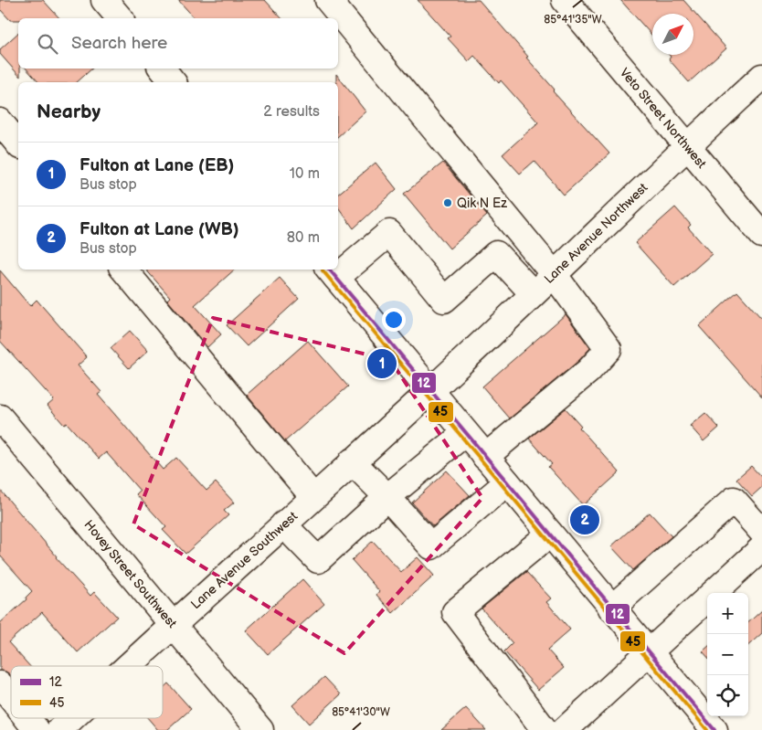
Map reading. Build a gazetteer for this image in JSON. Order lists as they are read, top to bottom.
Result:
{
  "streets": {
    "street": [
      "Veto Street Northwest",
      "Lane Avenue Northwest",
      "Lane Avenue Southwest",
      "Hovey Street Southwest"
    ]
  },
  "crossings": [
    ["Veto Street Northwest", "Lane Avenue Northwest"],
    ["Lane Avenue Northwest", "Lane Avenue Southwest"],
    ["Lane Avenue Southwest", "Hovey Street Southwest"]
  ],
  "places": ["Qik N Ez"],
  "lines": ["transit line 12", "transit line 45"],
  "legend": ["12", "45"],
  "north": "top right",
  "page": {
    "search": "Search here",
    "heading": ["Nearby", "2 results"],
    "list": [
      {
        "mark": "1",
        "name": "Fulton at Lane (EB)",
        "note": "Bus stop",
        "value": "10 m"
      },
      {
        "mark": "2",
        "name": "Fulton at Lane (WB)",
        "note": "Bus stop",
        "value": "80 m"
      }
    ],
    "pins": ["1", "2"],
    "map_buttons": ["+", "−"]
  },
  "coordinates": ["85°41'35\"W", "85°41'30\"W"]
}
